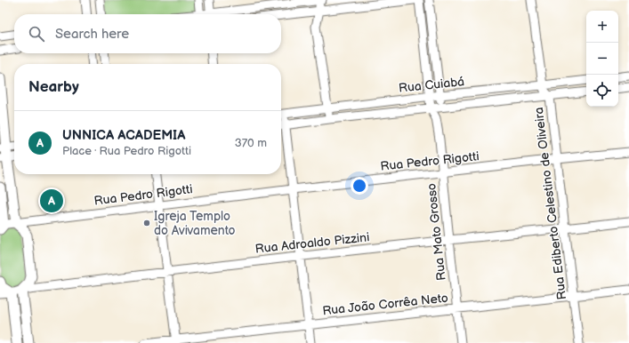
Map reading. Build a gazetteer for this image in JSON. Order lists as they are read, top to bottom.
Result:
{
  "streets": {
    "street": [
      "Rua Cuiabá",
      "Rua Pedro Rigotti",
      "Rua Ediberto Celestino de Oliveira",
      "Rua Mato Grosso",
      "Rua Adroaldo Pizzini",
      "Rua João Corrêa Neto"
    ]
  },
  "crossings": [
    ["Rua Cuiabá", "Rua Ediberto Celestino de Oliveira"],
    ["Rua Cuiabá", "Rua Mato Grosso"],
    ["Rua Pedro Rigotti", "Rua Ediberto Celestino de Oliveira"],
    ["Rua Pedro Rigotti", "Rua Mato Grosso"],
    ["Rua Ediberto Celestino de Oliveira", "Rua Adroaldo Pizzini"],
    ["Rua Ediberto Celestino de Oliveira", "Rua João Corrêa Neto"],
    ["Rua Mato Grosso", "Rua Adroaldo Pizzini"],
    ["Rua Mato Grosso", "Rua João Corrêa Neto"]
  ],
  "places": ["Igreja Templo do Avivamento"],
  "page": {
    "map_buttons": ["+", "−"],
    "search": "Search here",
    "heading": "Nearby",
    "list": [
      {
        "mark": "A",
        "name": "UNNICA ACADEMIA",
        "note": "Place · Rua Pedro Rigotti",
        "value": "370 m"
      }
    ],
    "pins": "A"
  }
}
